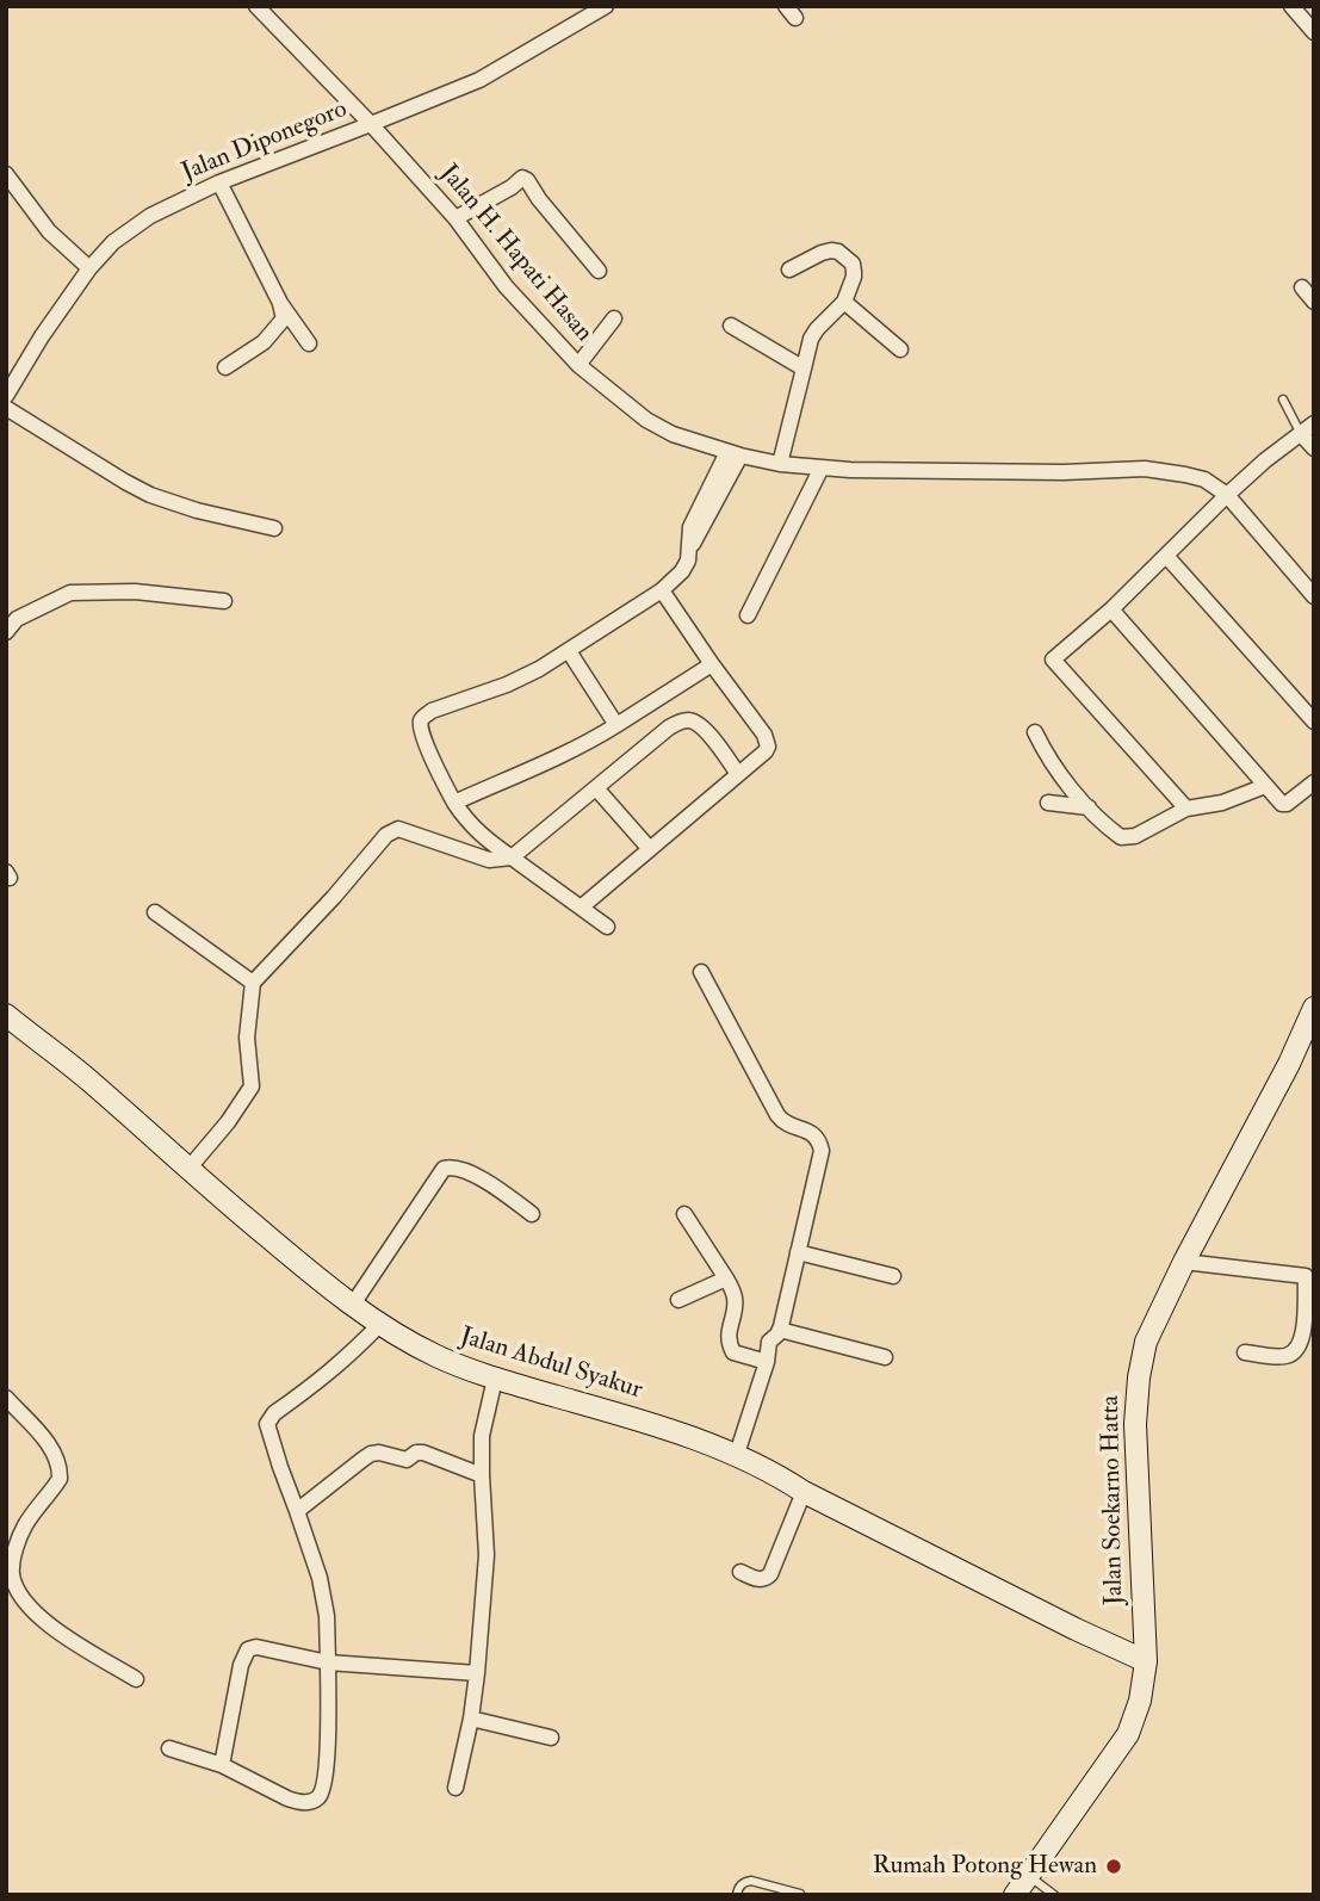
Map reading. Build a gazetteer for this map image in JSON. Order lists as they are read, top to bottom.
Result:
{
  "streets": {
    "street": [
      "Jalan Diponegoro",
      "Jalan H. Hapati Hasan",
      "Jalan Abdul Syakur",
      "Jalan Soekarno Hatta"
    ]
  },
  "crossings": [
    ["Jalan Diponegoro", "Jalan H. Hapati Hasan"],
    ["Jalan Abdul Syakur", "Jalan Soekarno Hatta"]
  ],
  "places": ["Rumah Potong Hewan"]
}
